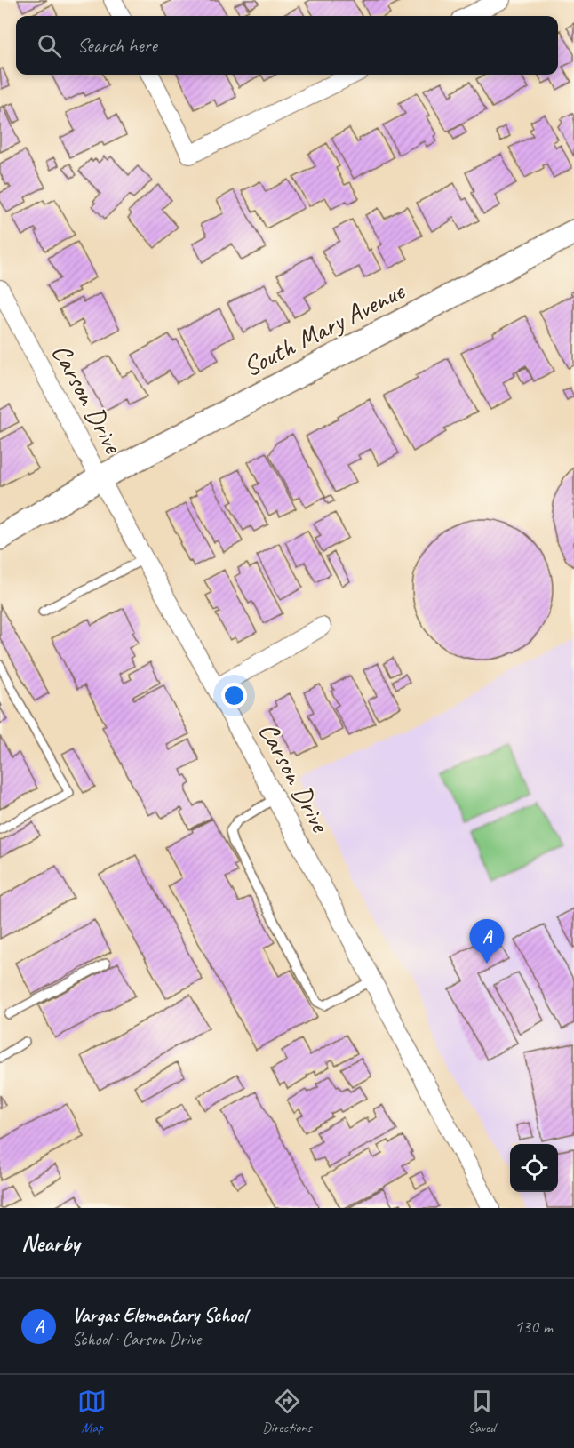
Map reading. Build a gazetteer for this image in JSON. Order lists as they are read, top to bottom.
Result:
{
  "streets": {
    "main road": ["South Mary Avenue"],
    "street": ["Carson Drive"]
  },
  "crossings": [
    ["South Mary Avenue", "Carson Drive"]
  ],
  "page": {
    "search": "Search here",
    "pins": "A",
    "heading": "Nearby",
    "list": [
      {
        "mark": "A",
        "name": "Vargas Elementary School",
        "note": "School · Carson Drive",
        "value": "130 m"
      }
    ],
    "nav": ["Map", "Directions", "Saved"]
  }
}
